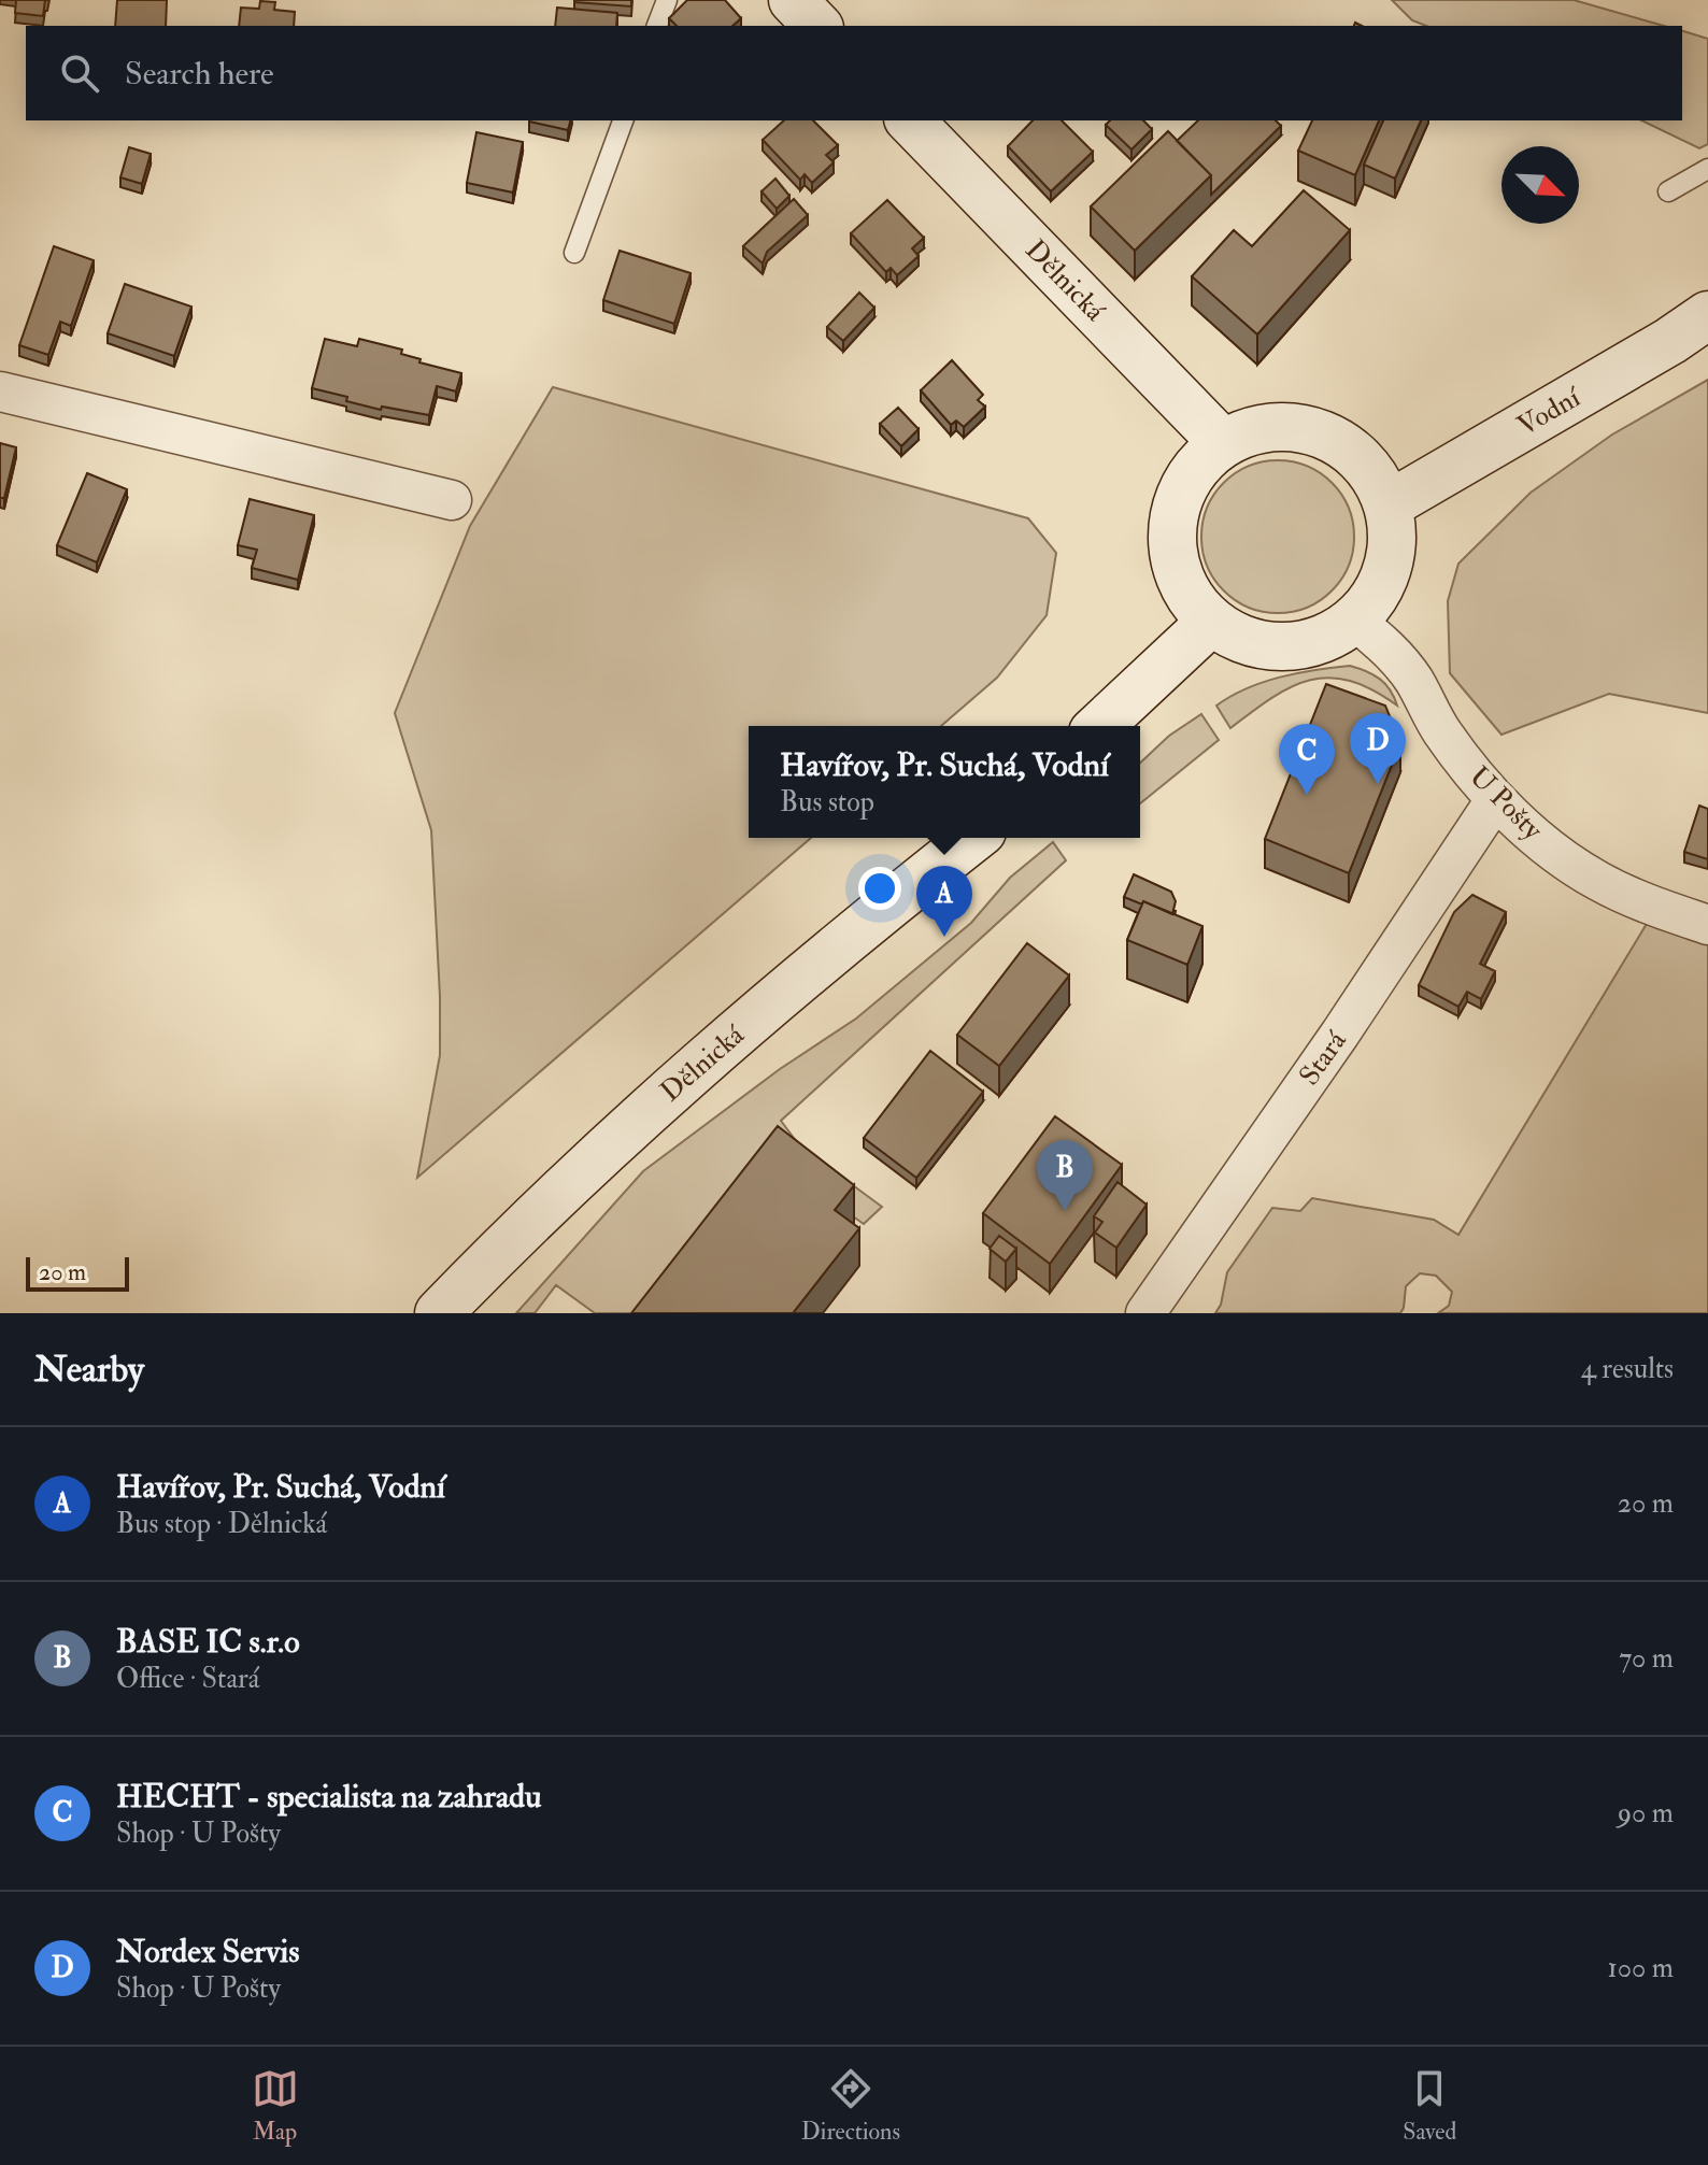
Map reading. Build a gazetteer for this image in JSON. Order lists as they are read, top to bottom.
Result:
{
  "streets": {
    "main road": ["Dělnická", "Vodní"],
    "street": ["U Pošty", "Stará"]
  },
  "crossings": [
    ["Dělnická", "Vodní"],
    ["Dělnická", "U Pošty"],
    ["Vodní", "U Pošty"],
    ["U Pošty", "Stará"]
  ],
  "scale_bar": "20 m",
  "north": "bottom right",
  "page": {
    "search": "Search here",
    "pins": [
      "D",
      "C",
      "A",
      "B"
    ],
    "popup": ["Havířov, Pr. Suchá, Vodní", "Bus stop"],
    "scale": "20 m",
    "heading": ["Nearby", "4 results"],
    "list": [
      {
        "mark": "A",
        "name": "Havířov, Pr. Suchá, Vodní",
        "note": "Bus stop · Dělnická",
        "value": "20 m"
      },
      {
        "mark": "B",
        "name": "BASE IC s.r.o",
        "note": "Office · Stará",
        "value": "70 m"
      },
      {
        "mark": "C",
        "name": "HECHT - specialista na zahradu",
        "note": "Shop · U Pošty",
        "value": "90 m"
      },
      {
        "mark": "D",
        "name": "Nordex Servis",
        "note": "Shop · U Pošty",
        "value": "100 m"
      }
    ],
    "nav": ["Map", "Directions", "Saved"]
  }
}
